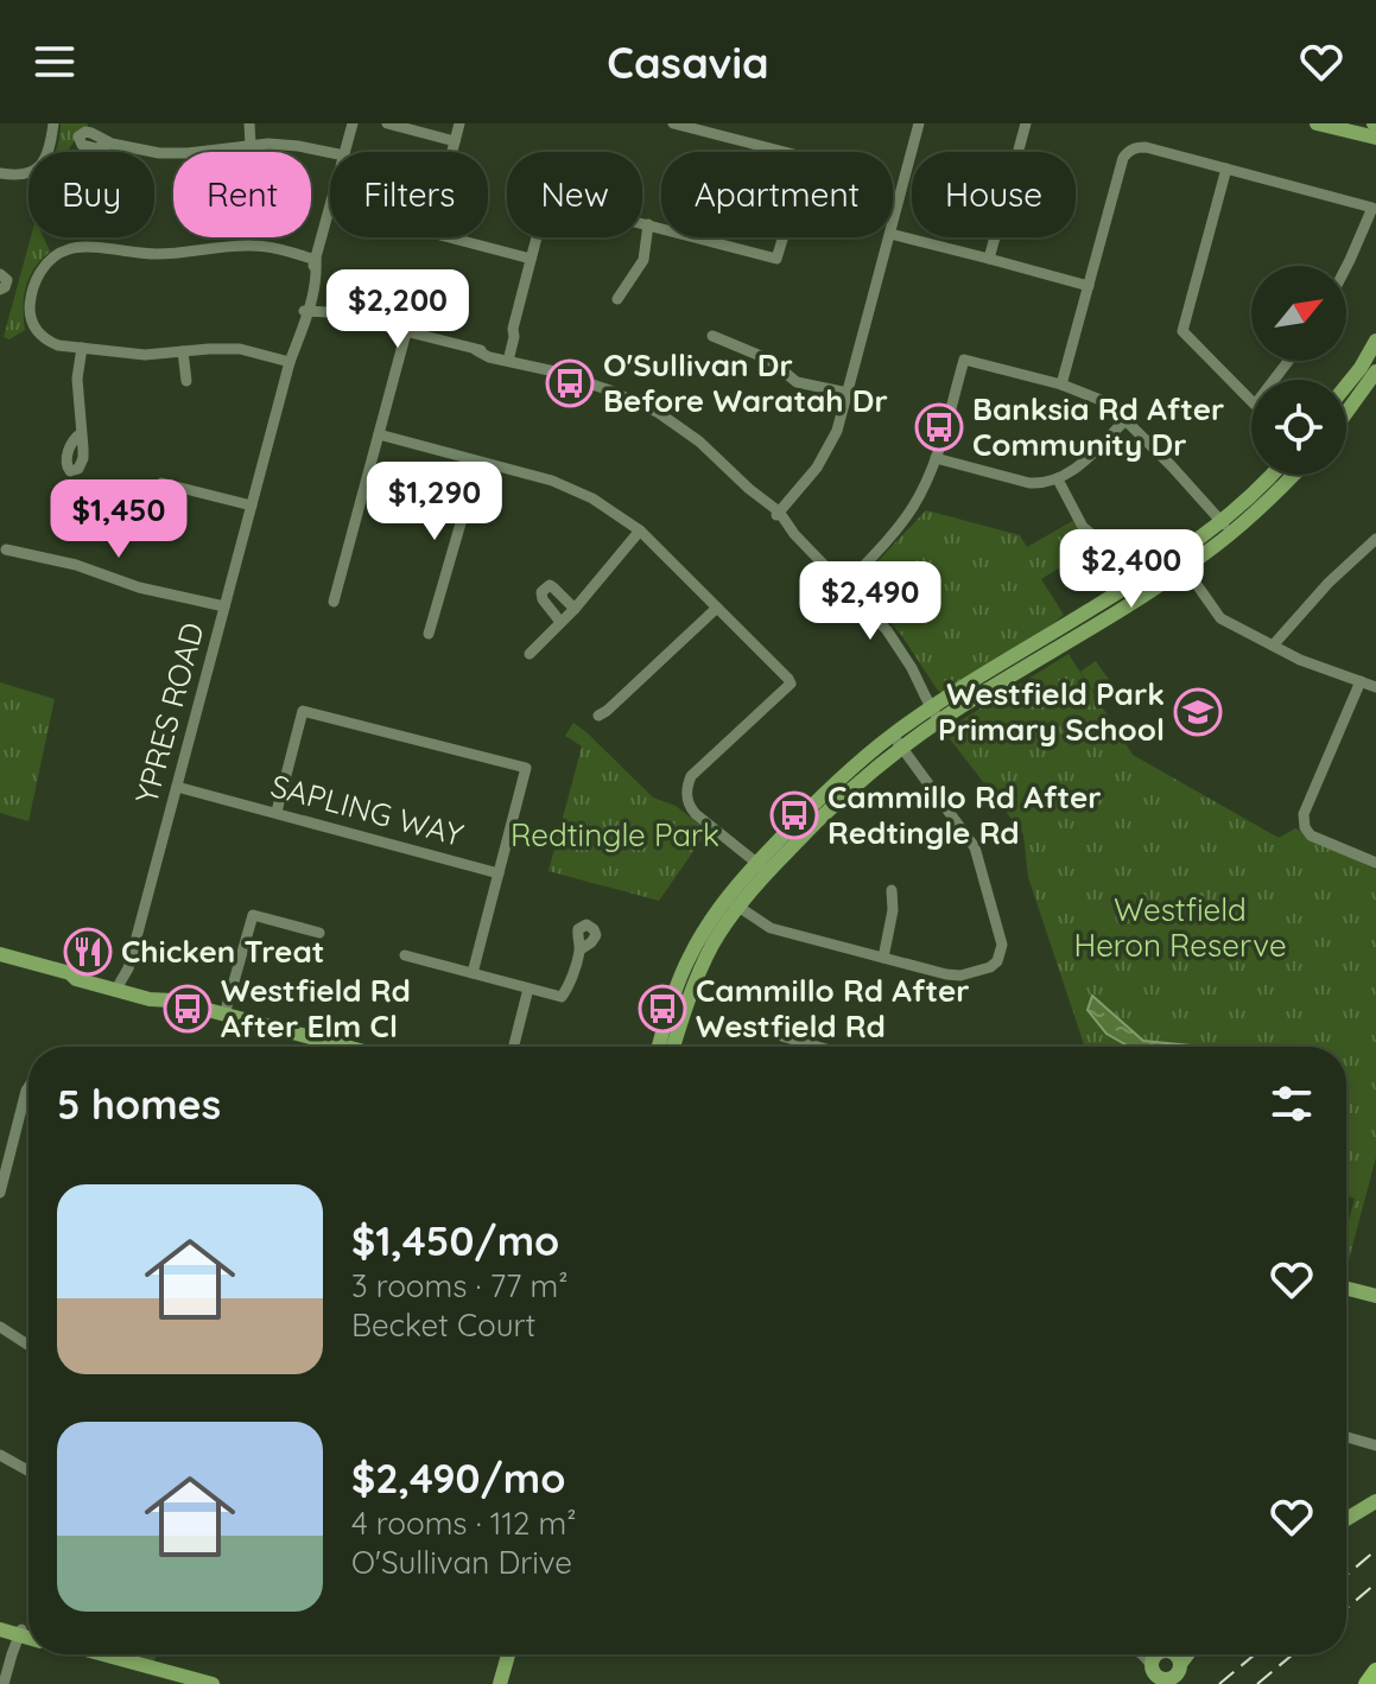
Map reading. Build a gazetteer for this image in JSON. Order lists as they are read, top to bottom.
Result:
{
  "streets": {
    "street": ["YPRES ROAD", "SAPLING WAY"]
  },
  "crossings": [
    ["YPRES ROAD", "SAPLING WAY"]
  ],
  "parks": ["Redtingle Park", "Westfield Heron Reserve"],
  "places": {
    "bus stop": [
      "O'Sullivan Dr Before Waratah Dr",
      "Banksia Rd After Community Dr",
      "Cammillo Rd After Redtingle Rd",
      "Westfield Rd After Elm Cl",
      "Cammillo Rd After Westfield Rd"
    ],
    "school or university": ["Westfield Park Primary School"],
    "restaurant": ["Chicken Treat"]
  },
  "north": "top right",
  "page": {
    "header": "Casavia",
    "chip": [
      "Buy",
      "Rent",
      "Filters",
      "New",
      "Apartment",
      "House"
    ],
    "price": [
      "$2,200",
      "$1,290",
      "$1,450",
      "$2,400",
      "$2,490"
    ],
    "heading": "5 homes",
    "list": [
      {
        "name": "$1,450/mo",
        "note": "3 rooms · 77 m² · Becket Court"
      },
      {
        "name": "$2,490/mo",
        "note": "4 rooms · 112 m² · O'Sullivan Drive"
      }
    ]
  }
}
